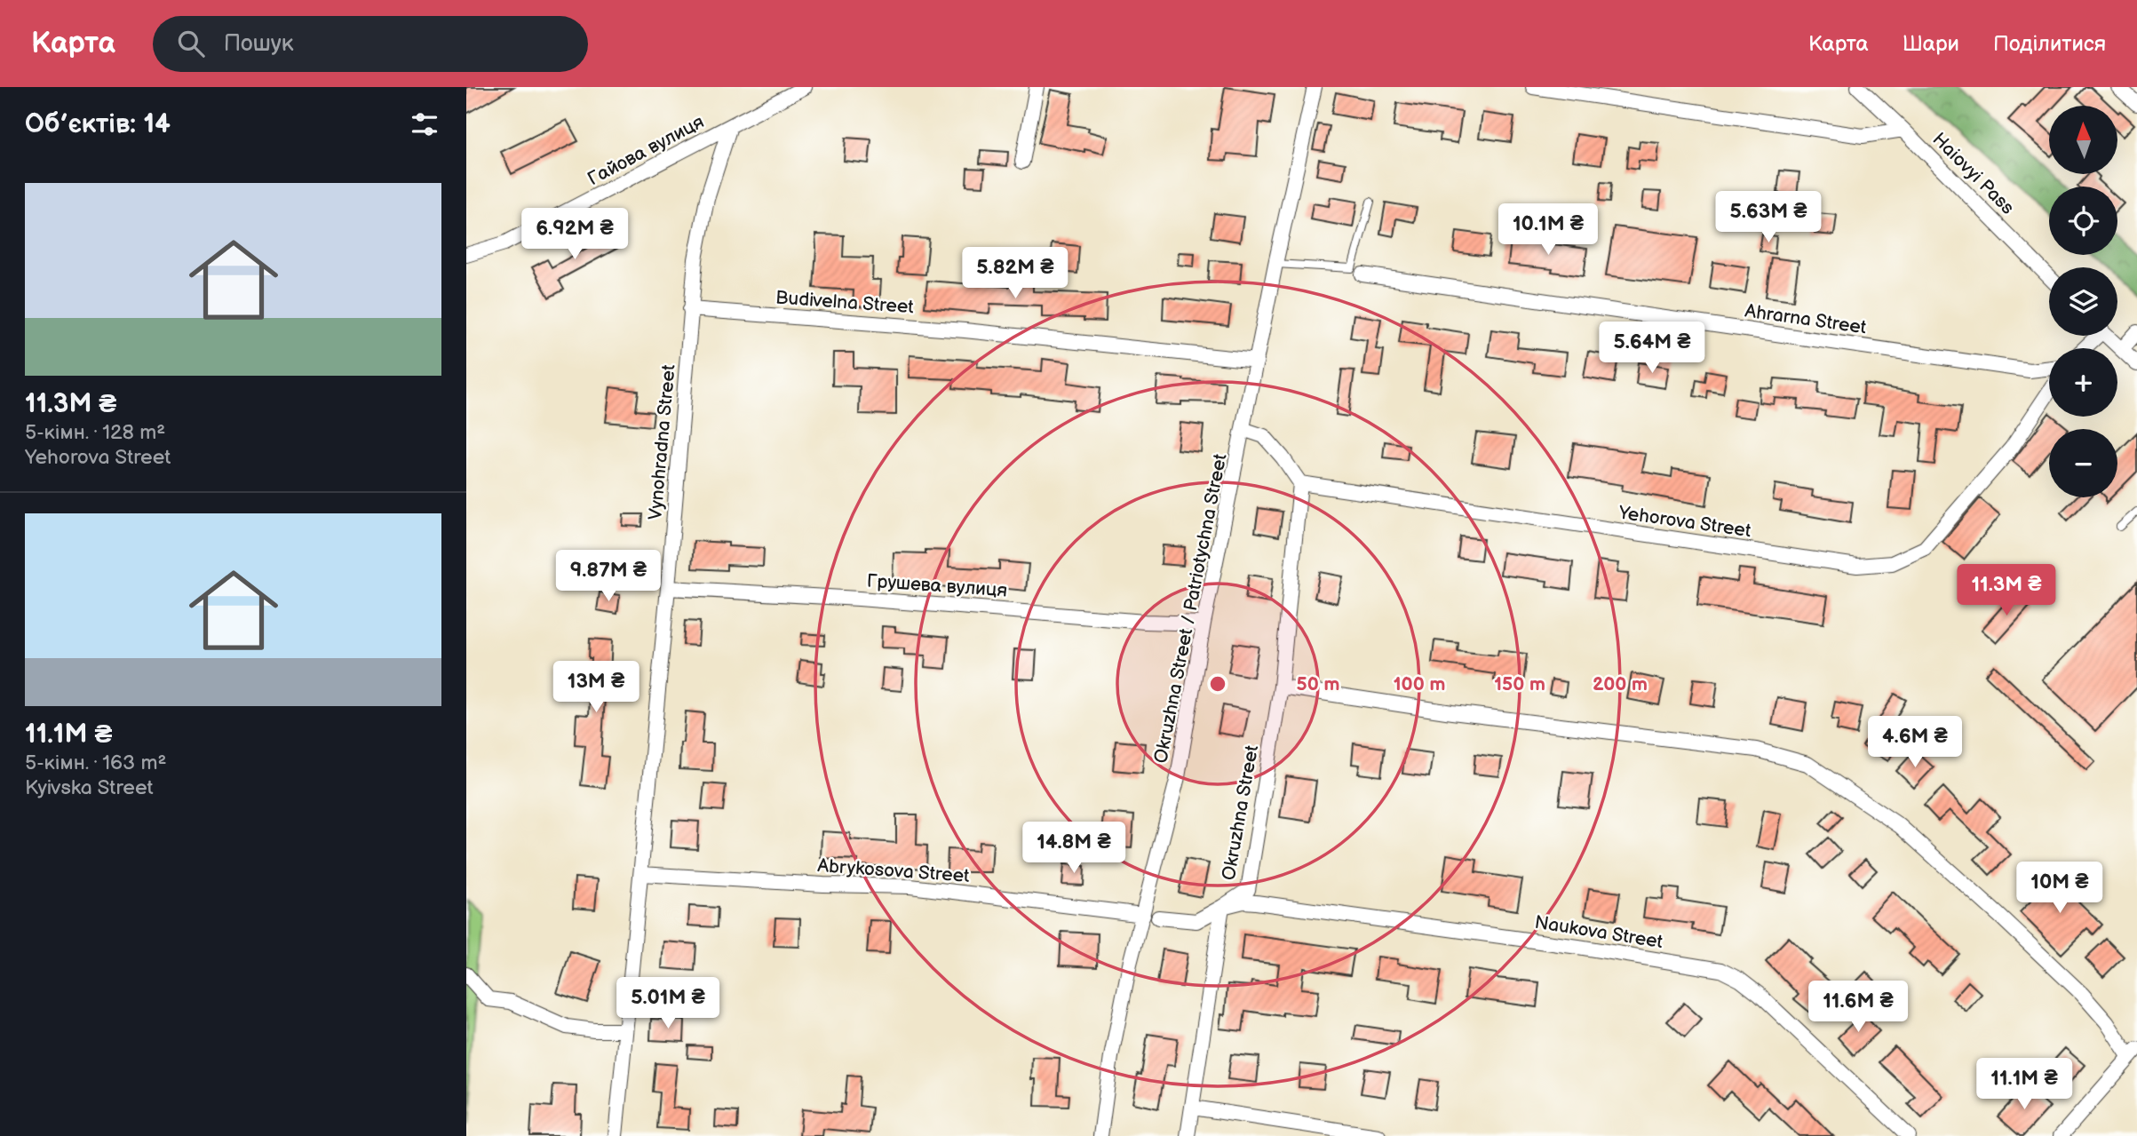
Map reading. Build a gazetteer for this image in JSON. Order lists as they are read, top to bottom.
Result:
{
  "streets": {
    "street": [
      "Гайова вулиця",
      "Haiovyi Pass",
      "Budivelna Street",
      "Ahrarna Street",
      "Vynohradna Street",
      "Yehorova Street",
      "Грушева вулиця",
      "Okruzhna Street / Patriotychna Street",
      "Okruzhna Street",
      "Abrykosova Street",
      "Naukova Street"
    ]
  },
  "crossings": [
    ["Гайова вулиця", "Vynohradna Street"],
    ["Budivelna Street", "Vynohradna Street"],
    ["Budivelna Street", "Okruzhna Street / Patriotychna Street"],
    ["Vynohradna Street", "Грушева вулиця"],
    ["Vynohradna Street", "Abrykosova Street"],
    ["Yehorova Street", "Okruzhna Street"],
    ["Грушева вулиця", "Okruzhna Street / Patriotychna Street"],
    ["Okruzhna Street / Patriotychna Street", "Abrykosova Street"],
    ["Okruzhna Street", "Naukova Street"]
  ],
  "north": "top",
  "page": {
    "header": "Карта",
    "search": "Пошук",
    "nav": ["Карта", "Шари", "Поділитися"],
    "heading": "Об’єктів: 14",
    "map_buttons": ["+", "−"],
    "list": [
      {
        "name": "11.3M ₴",
        "note": "5-кімн. · 128 m² · Yehorova Street"
      },
      {
        "name": "11.1M ₴",
        "note": "5-кімн. · 163 m² · Kyivska Street"
      }
    ],
    "price": [
      "5.63M ₴",
      "10.1M ₴",
      "6.92M ₴",
      "5.82M ₴",
      "5.64M ₴",
      "9.87M ₴",
      "11.3M ₴",
      "13M ₴",
      "4.6M ₴",
      "14.8M ₴",
      "10M ₴",
      "5.01M ₴",
      "11.6M ₴",
      "11.1M ₴"
    ]
  },
  "rings": [
    "50 m",
    "100 m",
    "150 m",
    "200 m"
  ]
}
